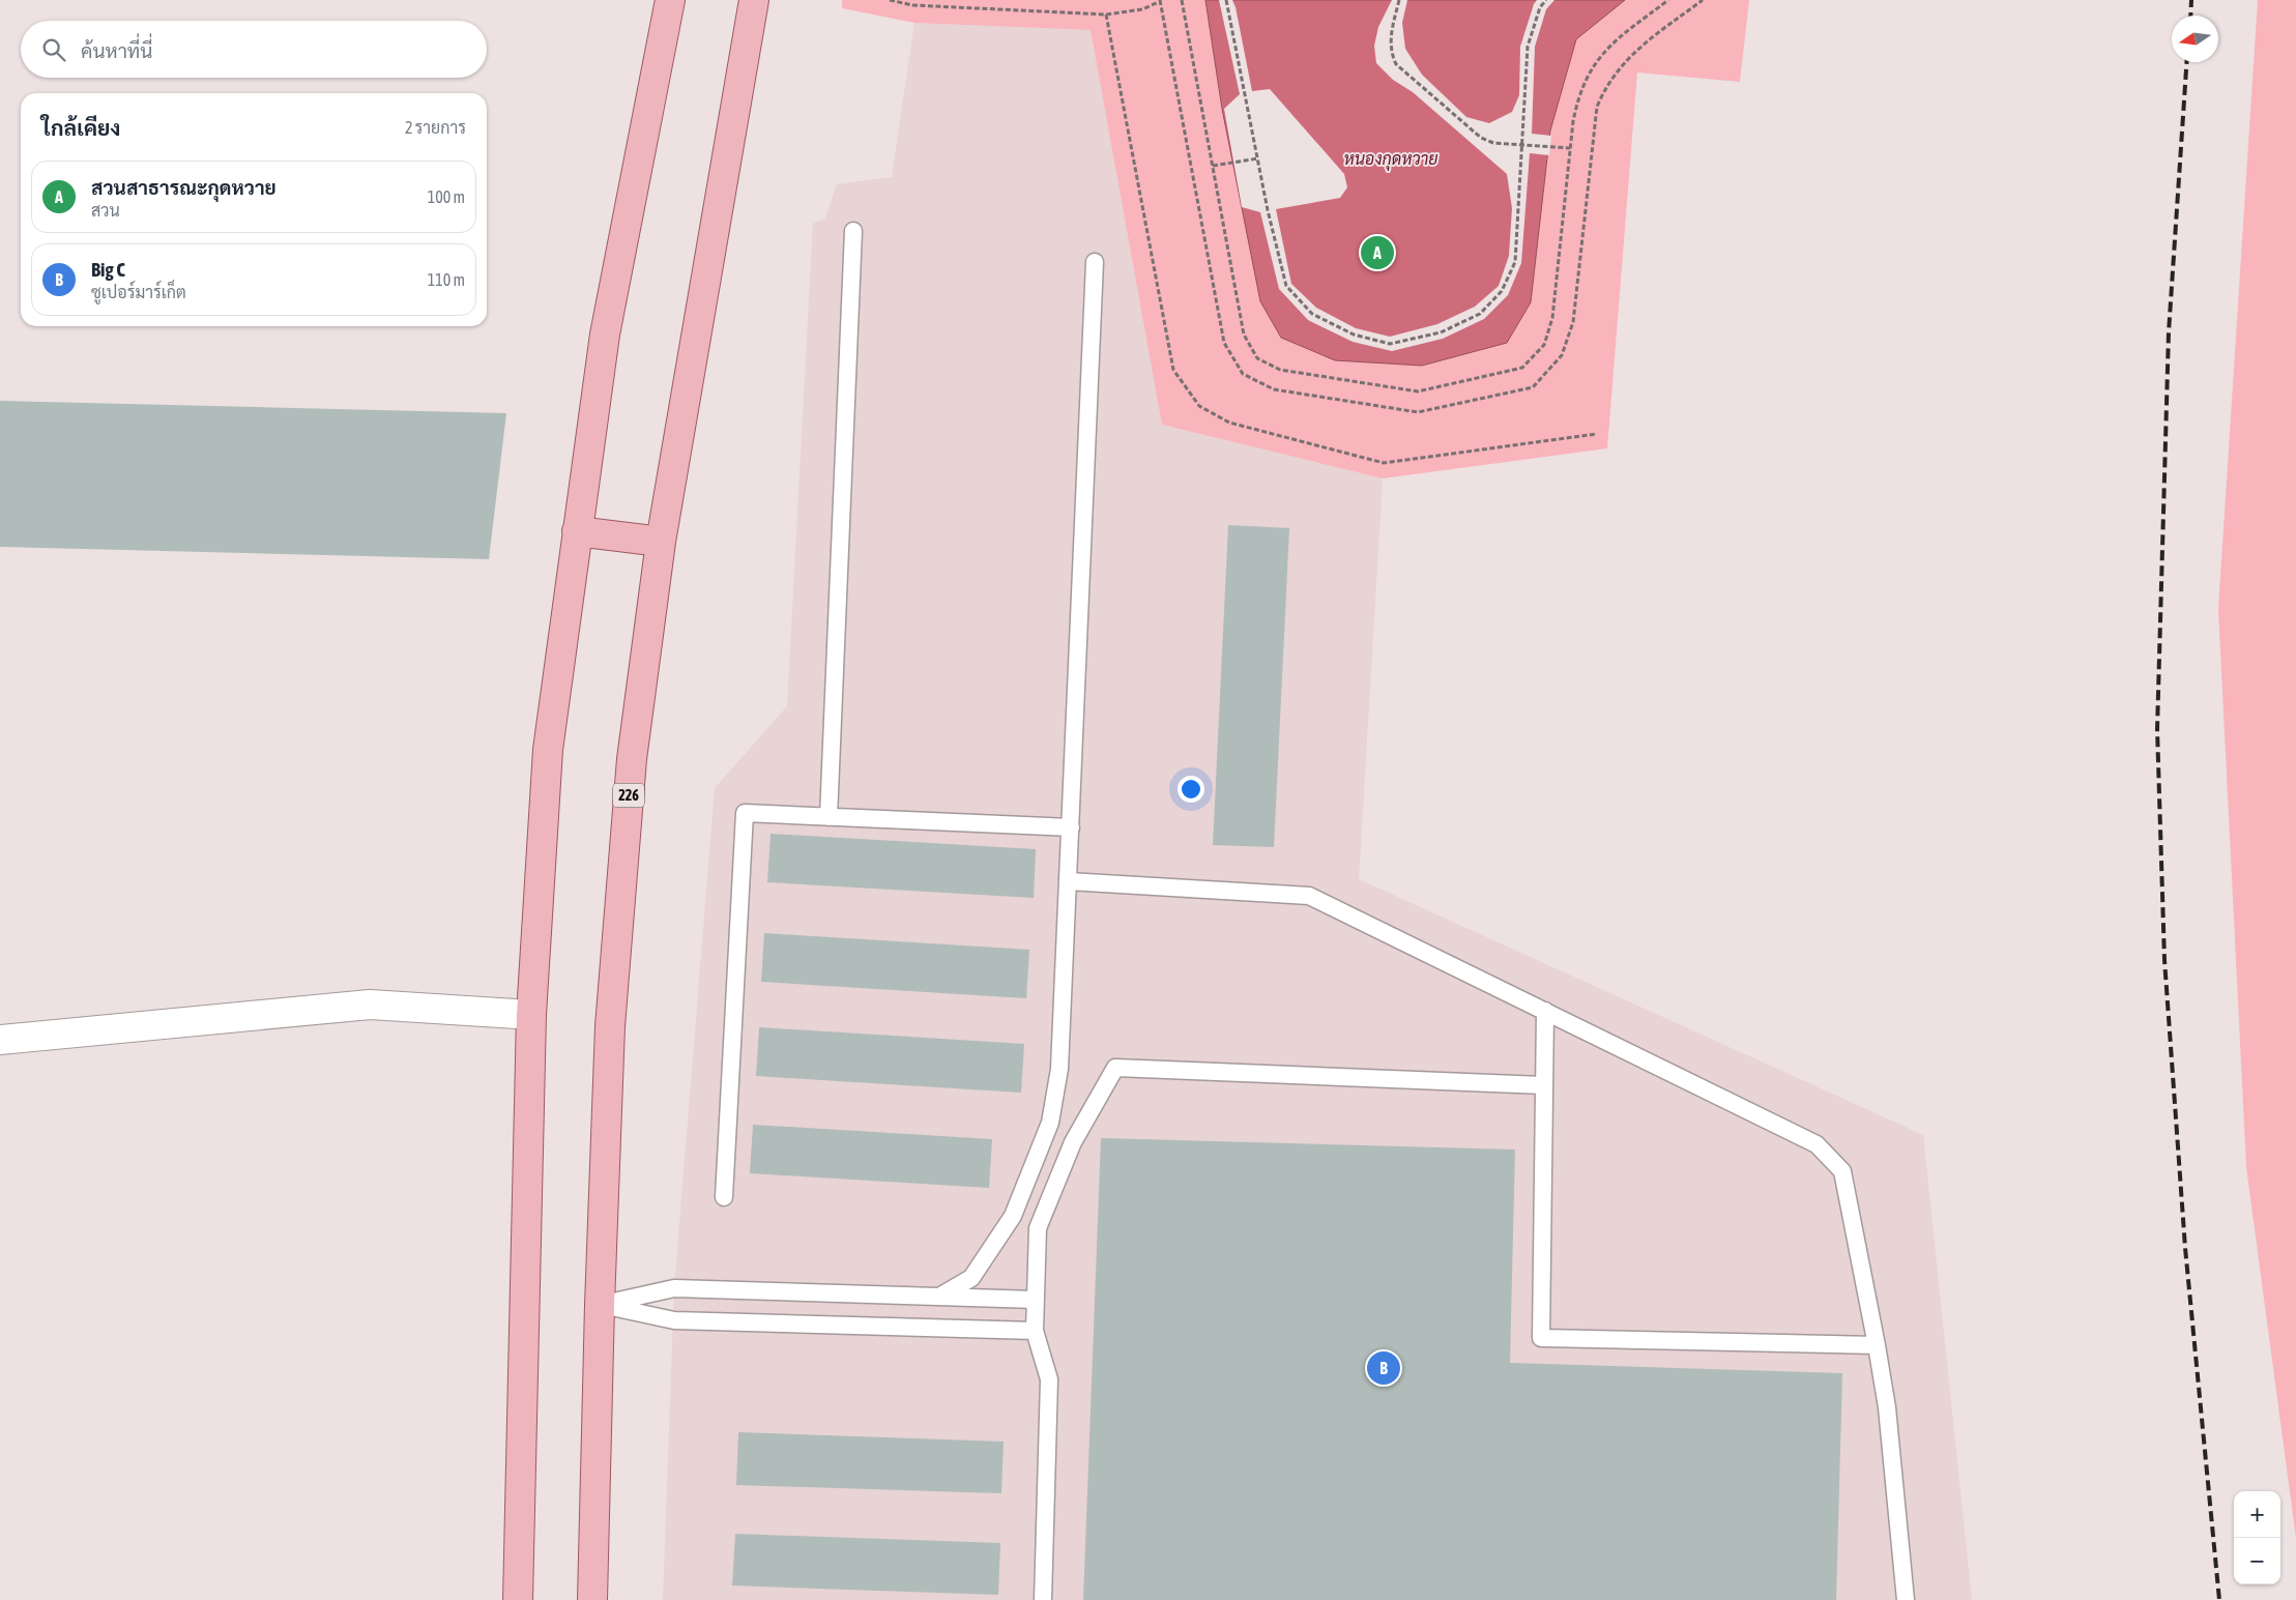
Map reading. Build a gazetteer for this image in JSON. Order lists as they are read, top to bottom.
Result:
{
  "streets": {
    "main road": ["226"]
  },
  "water": ["หนองกุดหวาย"],
  "north": "left",
  "page": {
    "search": "ค้นหาที่นี่",
    "heading": ["ใกล้เคียง", "2 รายการ"],
    "list": [
      {
        "mark": "A",
        "name": "สวนสาธารณะกุดหวาย",
        "note": "สวน",
        "value": "100 m"
      },
      {
        "mark": "B",
        "name": "Big C",
        "note": "ซูเปอร์มาร์เก็ต",
        "value": "110 m"
      }
    ],
    "pins": ["A", "B"],
    "map_buttons": ["+", "−"]
  }
}
